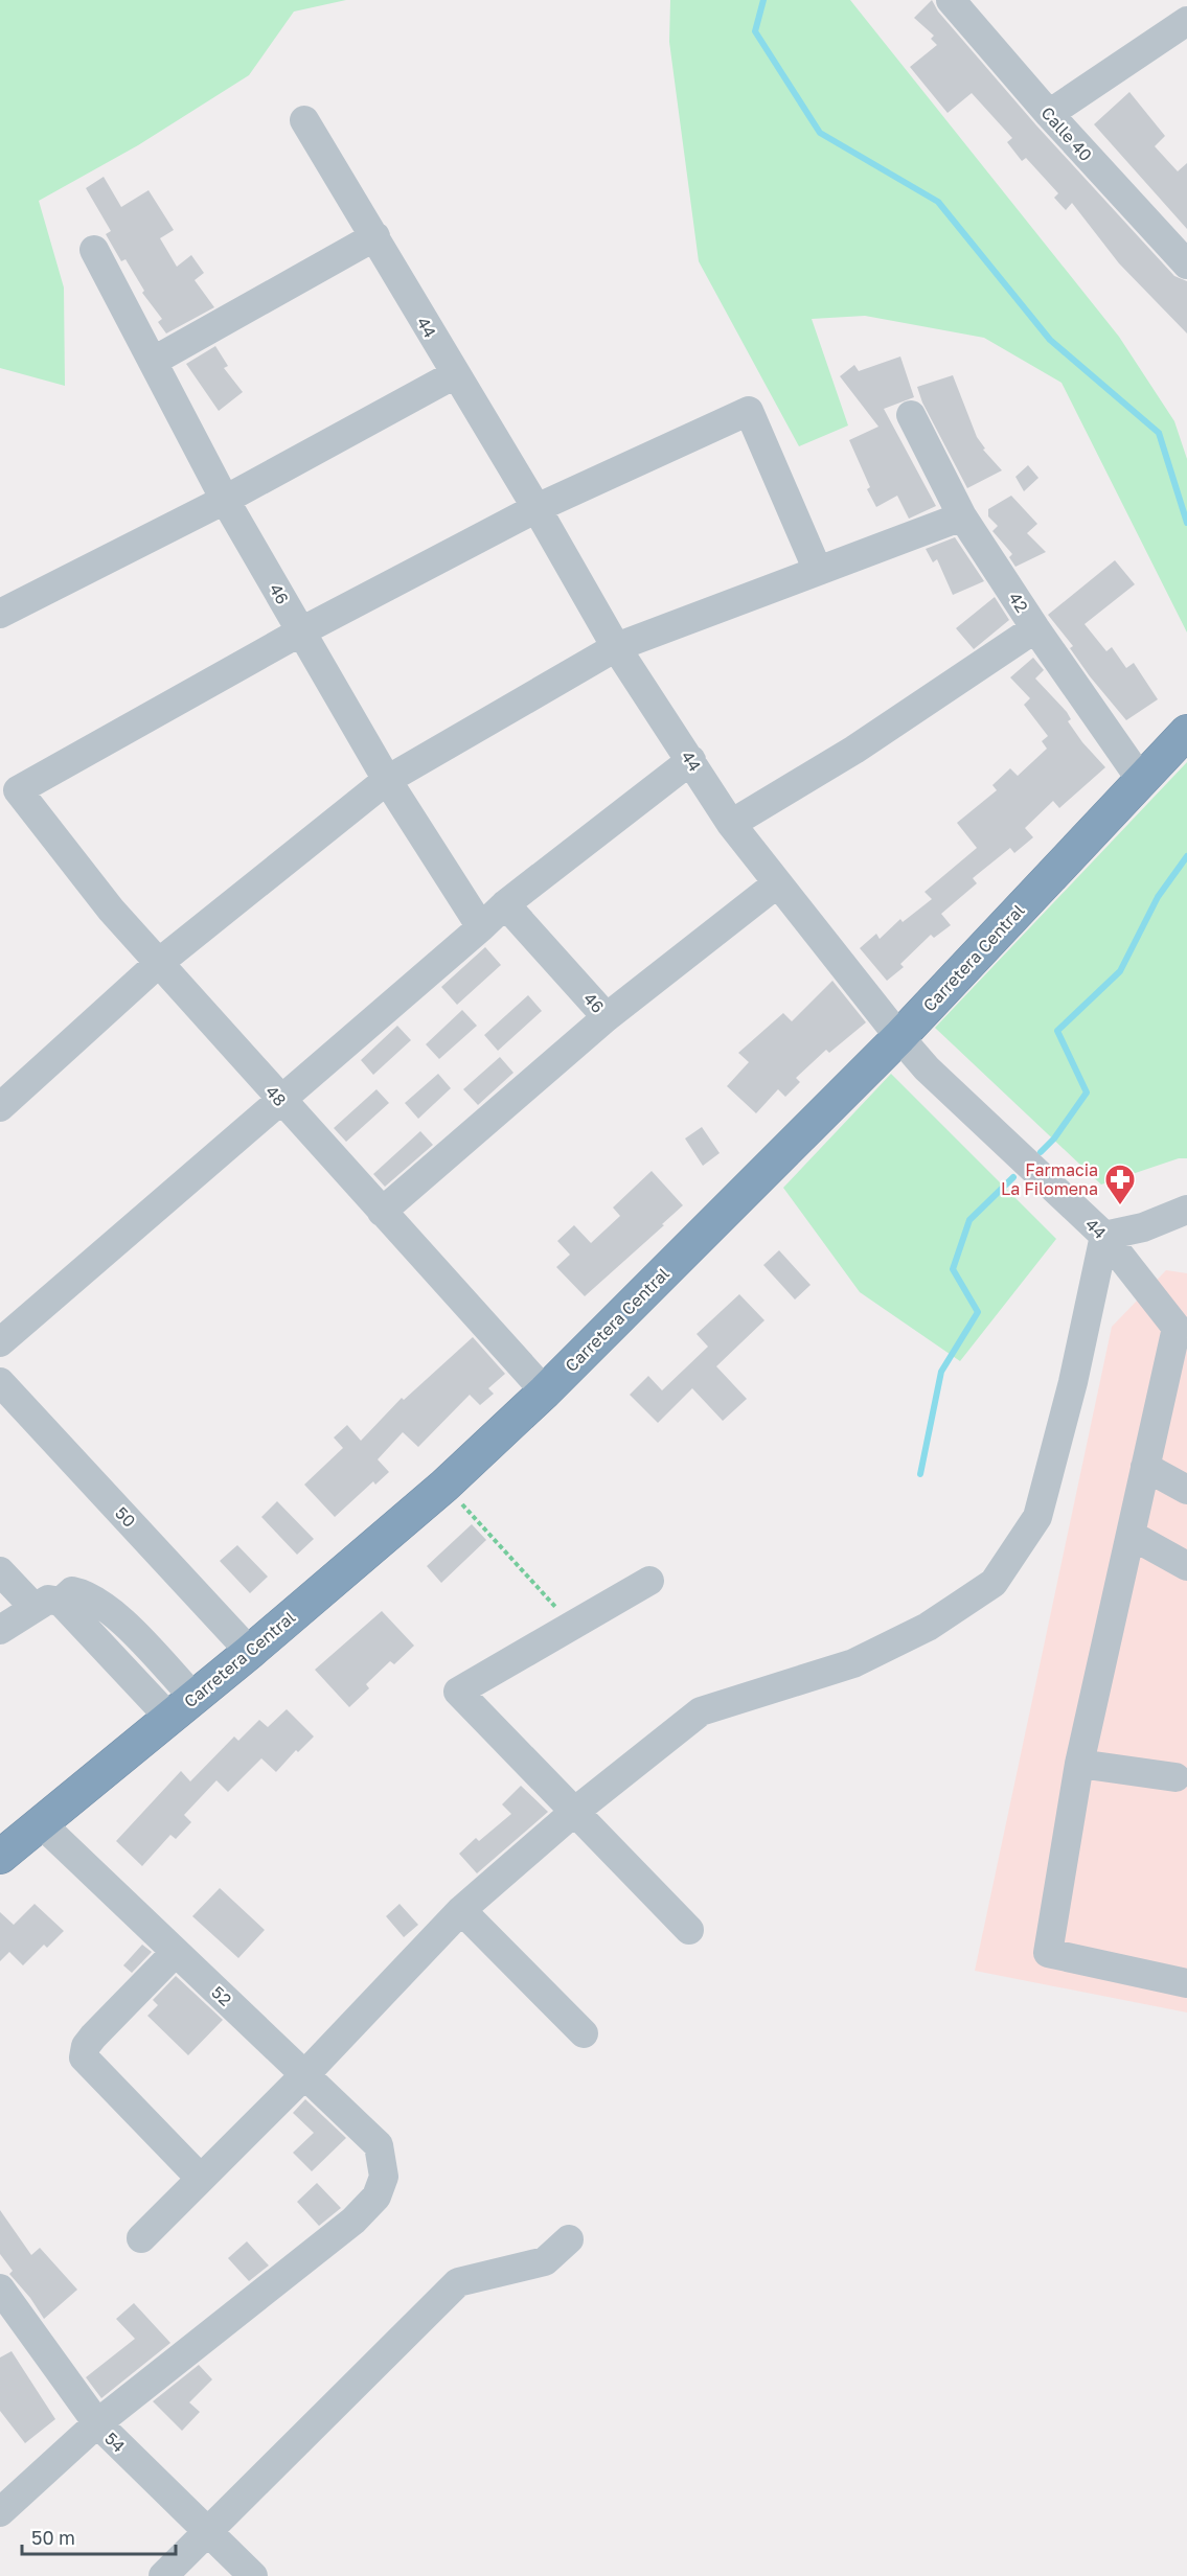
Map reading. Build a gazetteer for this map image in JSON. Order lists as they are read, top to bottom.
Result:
{
  "streets": {
    "highway": ["Carretera Central"],
    "street": [
      "Calle 40",
      "44",
      "46",
      "42",
      "48",
      "50",
      "52",
      "54"
    ]
  },
  "crossings": [
    ["44", "Carretera Central"],
    ["46", "48"],
    ["42", "Carretera Central"],
    ["Carretera Central", "48"],
    ["Carretera Central", "50"],
    ["Carretera Central", "52"],
    ["52", "54"]
  ],
  "places": {
    "pharmacy": ["Farmacia La Filomena"]
  },
  "scale_bar": "50 m"
}
